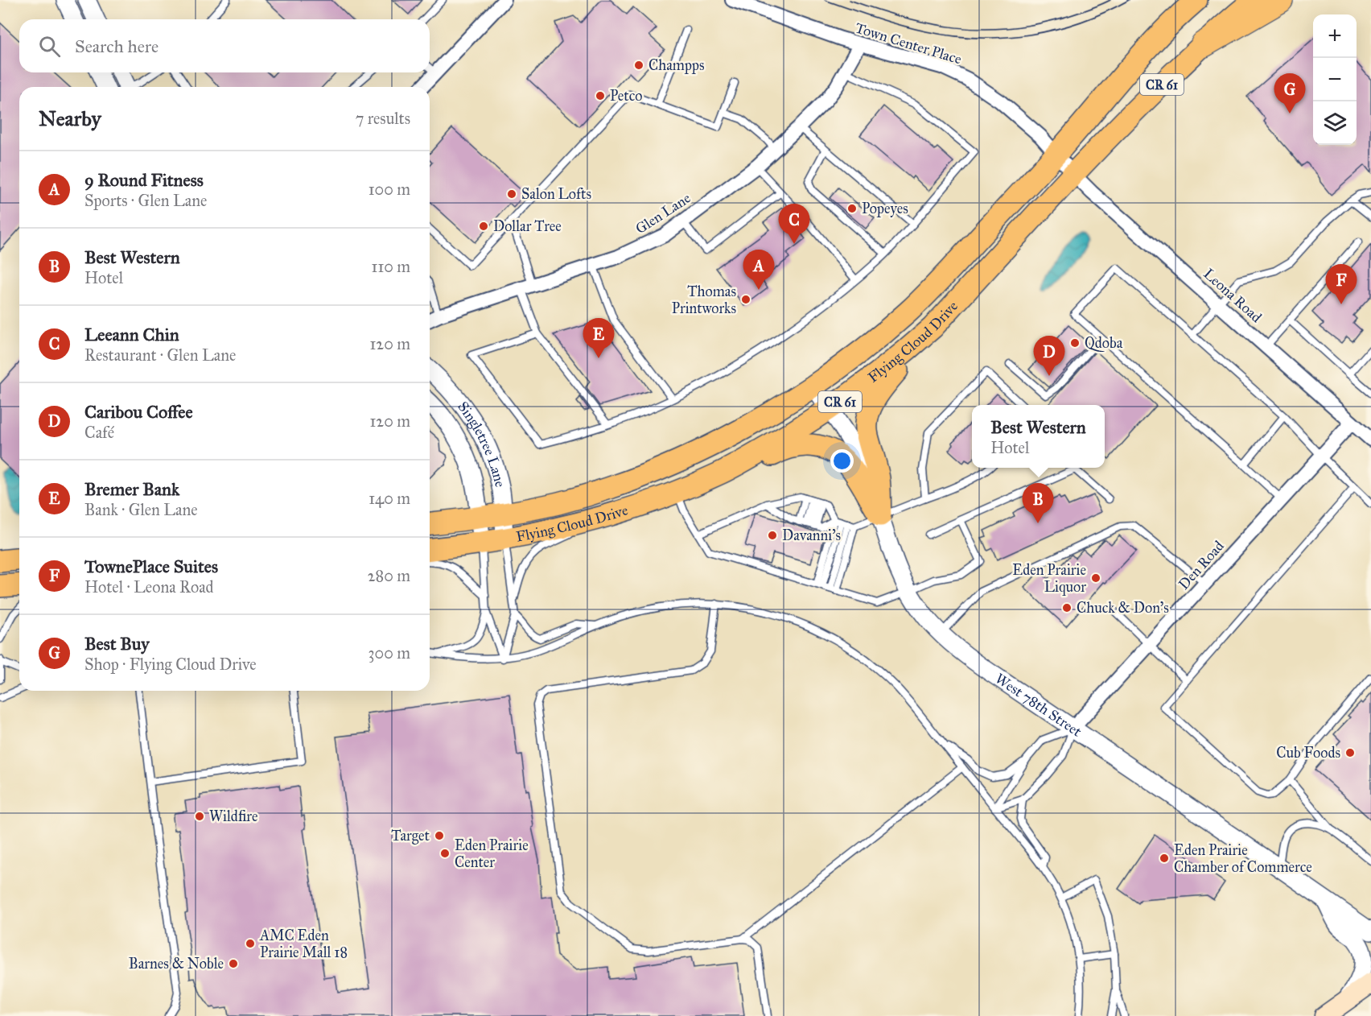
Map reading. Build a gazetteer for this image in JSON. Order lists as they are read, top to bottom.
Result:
{
  "streets": {
    "main road": ["CR 61", "Flying Cloud Drive"],
    "street": [
      "Town Center Place",
      "Glen Lane",
      "Leona Road",
      "Singletree Lane",
      "Den Road",
      "West 78th Street"
    ]
  },
  "crossings": [
    ["Town Center Place", "Glen Lane"],
    ["Town Center Place", "Leona Road"],
    ["Town Center Place", "Flying Cloud Drive"],
    ["Leona Road", "Flying Cloud Drive"],
    ["Leona Road", "Den Road"],
    ["Flying Cloud Drive", "Singletree Lane"],
    ["Flying Cloud Drive", "West 78th Street"],
    ["Den Road", "West 78th Street"]
  ],
  "places": [
    "Champps",
    "Petco",
    "Salon Lofts",
    "Popeyes",
    "Dollar Tree",
    "Thomas Printworks",
    "Qdoba",
    "Davanni's",
    "Eden Prairie Liquor",
    "Chuck & Don's",
    "Cub Foods",
    "Wildfire",
    "Target",
    "Eden Prairie Center",
    "Eden Prairie Chamber of Commerce",
    "AMC Eden Prairie Mall 18",
    "Barnes & Noble"
  ],
  "page": {
    "map_buttons": ["+", "−"],
    "search": "Search here",
    "pins": [
      "G",
      "C",
      "A",
      "F",
      "E",
      "D",
      "B"
    ],
    "heading": ["Nearby", "7 results"],
    "list": [
      {
        "mark": "A",
        "name": "9 Round Fitness",
        "note": "Sports · Glen Lane",
        "value": "100 m"
      },
      {
        "mark": "B",
        "name": "Best Western",
        "note": "Hotel",
        "value": "110 m"
      },
      {
        "mark": "C",
        "name": "Leeann Chin",
        "note": "Restaurant · Glen Lane",
        "value": "120 m"
      },
      {
        "mark": "D",
        "name": "Caribou Coffee",
        "note": "Café",
        "value": "120 m"
      },
      {
        "mark": "E",
        "name": "Bremer Bank",
        "note": "Bank · Glen Lane",
        "value": "140 m"
      },
      {
        "mark": "F",
        "name": "TownePlace Suites",
        "note": "Hotel · Leona Road",
        "value": "280 m"
      },
      {
        "mark": "G",
        "name": "Best Buy",
        "note": "Shop · Flying Cloud Drive",
        "value": "300 m"
      }
    ],
    "popup": ["Best Western", "Hotel"]
  }
}
